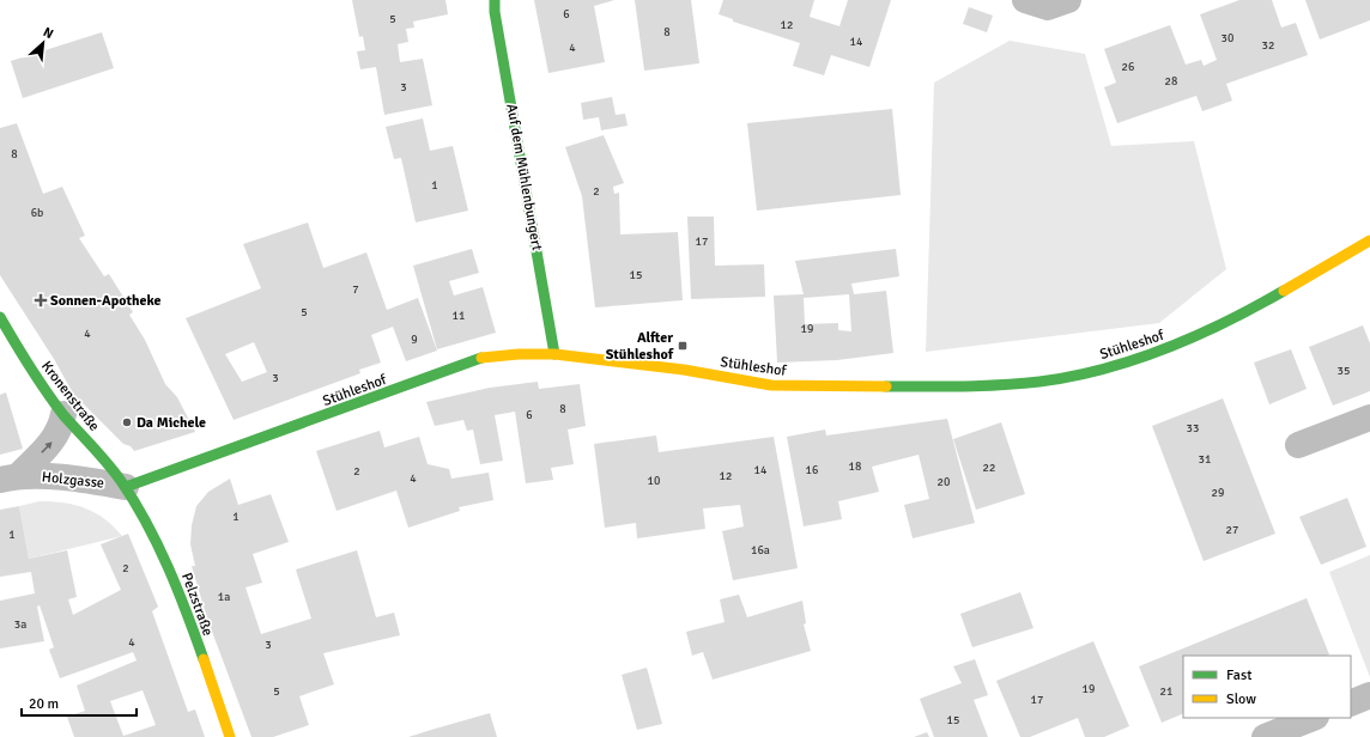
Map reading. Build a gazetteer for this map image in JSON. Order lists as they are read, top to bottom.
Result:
{
  "streets": {
    "street": [
      "Auf dem Mühlenbungert",
      "Stühleshof",
      "Kronenstraße",
      "Holzgasse",
      "Pelzstraße"
    ]
  },
  "crossings": [
    ["Auf dem Mühlenbungert", "Stühleshof"],
    ["Stühleshof", "Kronenstraße"],
    ["Stühleshof", "Holzgasse"],
    ["Stühleshof", "Pelzstraße"],
    ["Kronenstraße", "Holzgasse"],
    ["Kronenstraße", "Pelzstraße"],
    ["Holzgasse", "Pelzstraße"]
  ],
  "one_way": ["Holzgasse"],
  "places": {
    "health": ["Sonnen-Apotheke"],
    "transit": ["Alfter Stühleshof"],
    "other": ["Da Michele"]
  },
  "house_numbers": [
    "6",
    "5",
    "12",
    "8",
    "30",
    "14",
    "32",
    "4",
    "26",
    "28",
    "3",
    "8",
    "1",
    "2",
    "6b",
    "17",
    "15",
    "7",
    "5",
    "11",
    "19",
    "4",
    "9",
    "35",
    "3",
    "8",
    "6",
    "33",
    "31",
    "18",
    "22",
    "14",
    "16",
    "2",
    "12",
    "4",
    "10",
    "20",
    "29",
    "1",
    "27",
    "1",
    "16a",
    "2",
    "1a",
    "3a",
    "4",
    "3",
    "19",
    "5",
    "21",
    "17",
    "15"
  ],
  "legend": ["Fast", "Slow"],
  "scale_bar": "20 m",
  "north": "top right"
}
